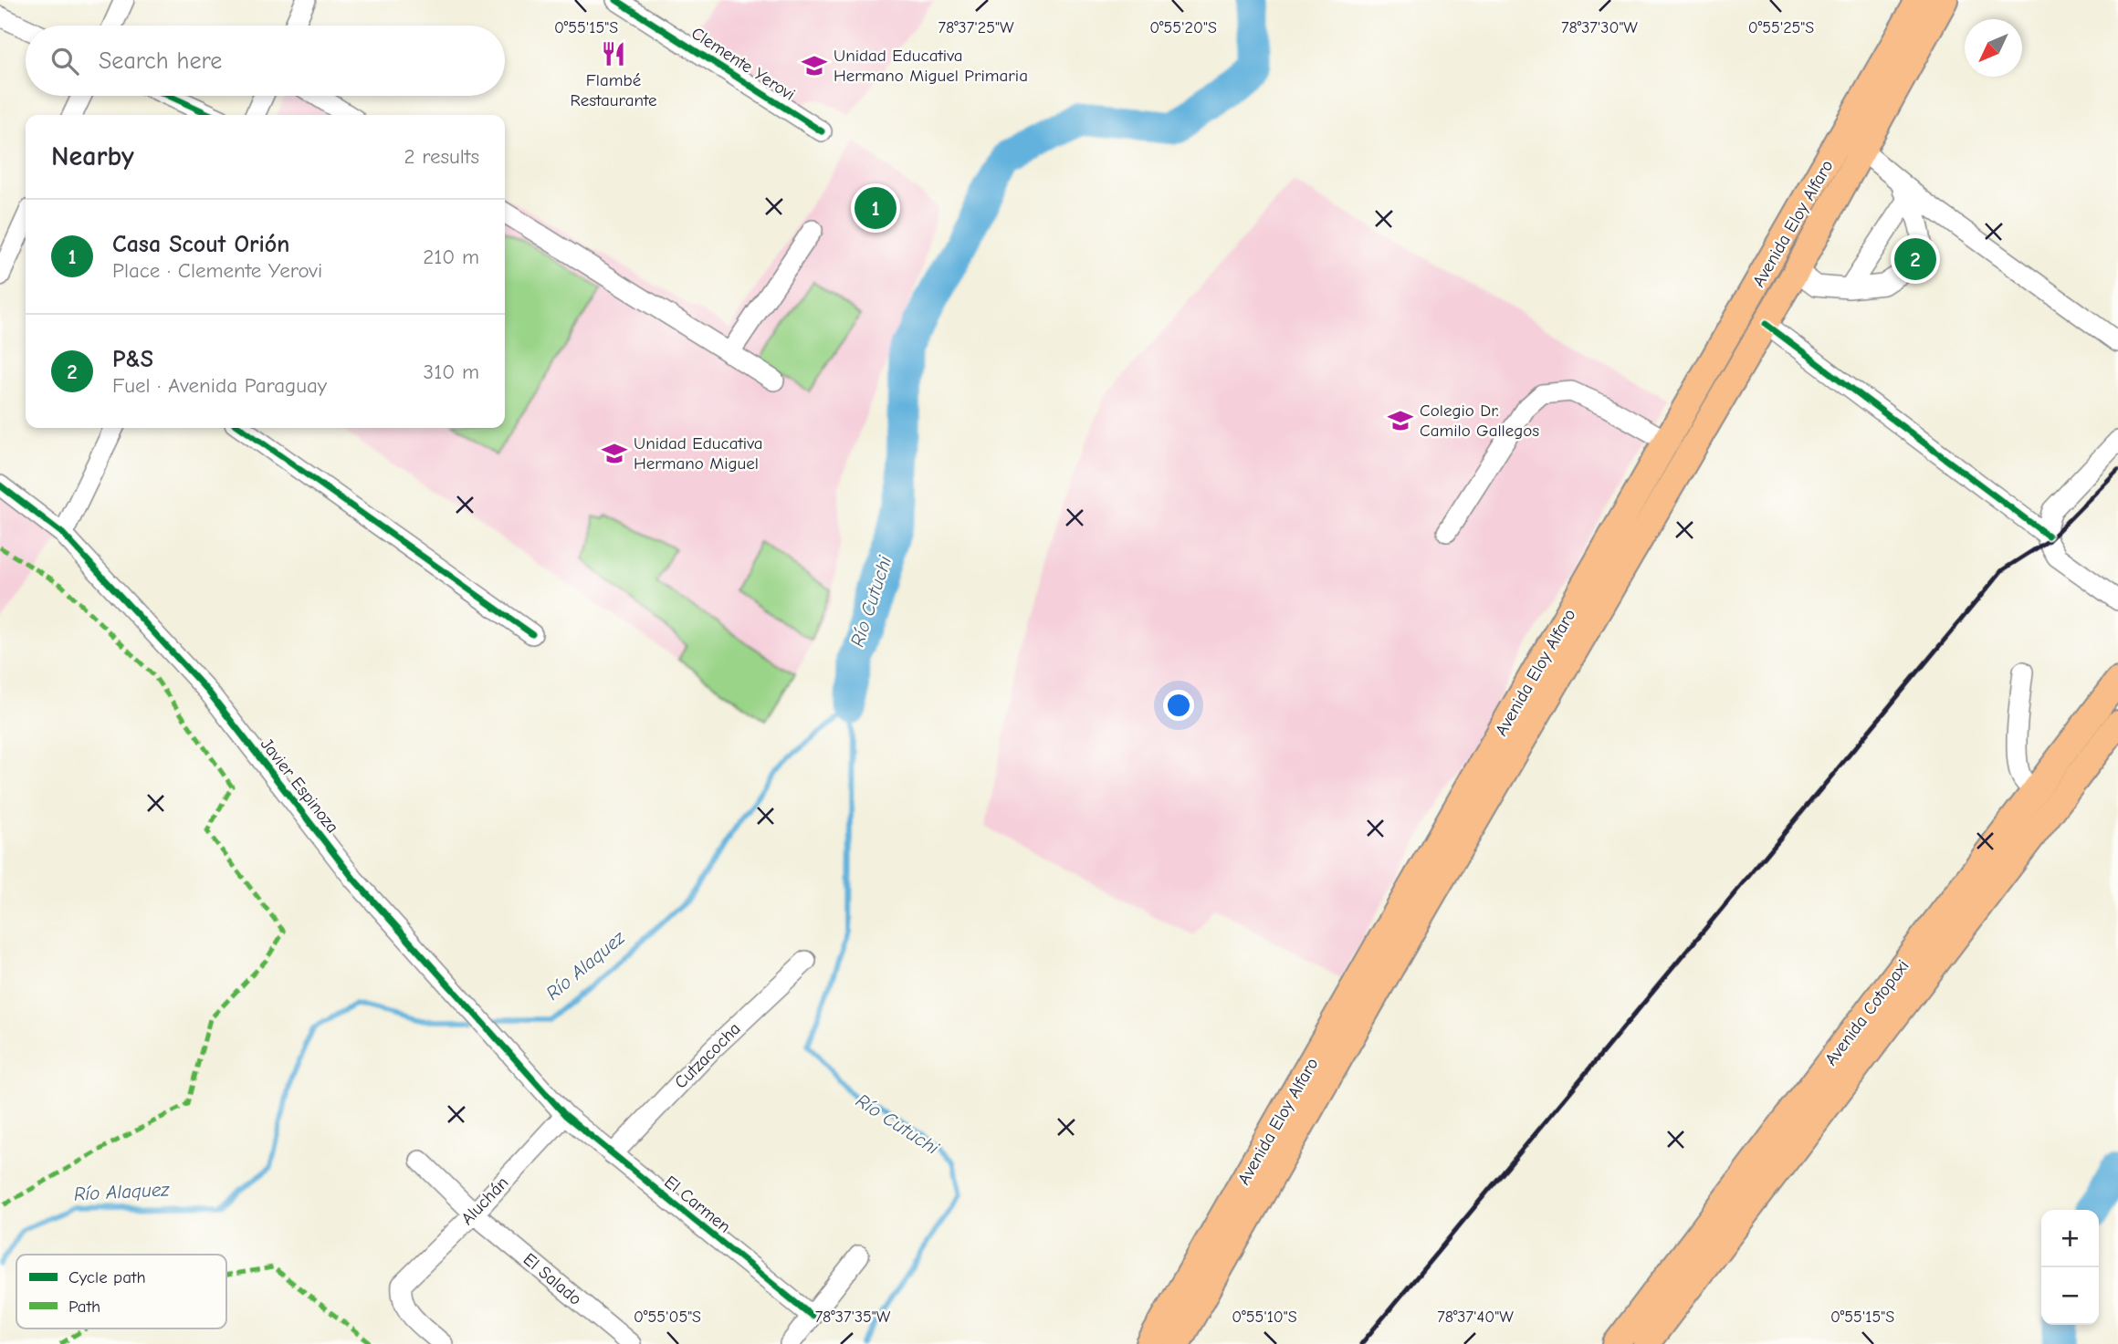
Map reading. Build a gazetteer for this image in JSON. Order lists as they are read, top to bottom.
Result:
{
  "streets": {
    "main road": ["Avenida Eloy Alfaro", "Avenida Cotopaxi"],
    "street": [
      "Clemente Yerovi",
      "Javier Espinoza",
      "Cutzacocha",
      "Aluchán",
      "El Carmen",
      "El Salado"
    ]
  },
  "crossings": [
    ["Javier Espinoza", "Aluchán"],
    ["Javier Espinoza", "El Carmen"],
    ["Cutzacocha", "El Carmen"],
    ["Aluchán", "El Carmen"],
    ["Aluchán", "El Salado"]
  ],
  "water": ["Río Cutuchi", "Río Alaquez"],
  "places": {
    "restaurant": ["Flambé Restaurante"],
    "school or university": ["Unidad Educativa Hermano Miguel Primaria", "Colegio Dr. Camilo Gallegos", "Unidad Educativa Hermano Miguel"]
  },
  "legend": ["Cycle path", "Path"],
  "north": "bottom left",
  "page": {
    "search": "Search here",
    "heading": ["Nearby", "2 results"],
    "pins": ["1", "2"],
    "list": [
      {
        "mark": "1",
        "name": "Casa Scout Orión",
        "note": "Place · Clemente Yerovi",
        "value": "210 m"
      },
      {
        "mark": "2",
        "name": "P&S",
        "note": "Fuel · Avenida Paraguay",
        "value": "310 m"
      }
    ],
    "map_buttons": ["+", "−"]
  },
  "coordinates": [
    "78°37'25\"W",
    "78°37'30\"W",
    "0°55'15\"S",
    "0°55'20\"S",
    "0°55'25\"S",
    "0°55'05\"S",
    "0°55'10\"S",
    "78°37'35\"W",
    "78°37'40\"W"
  ]
}
